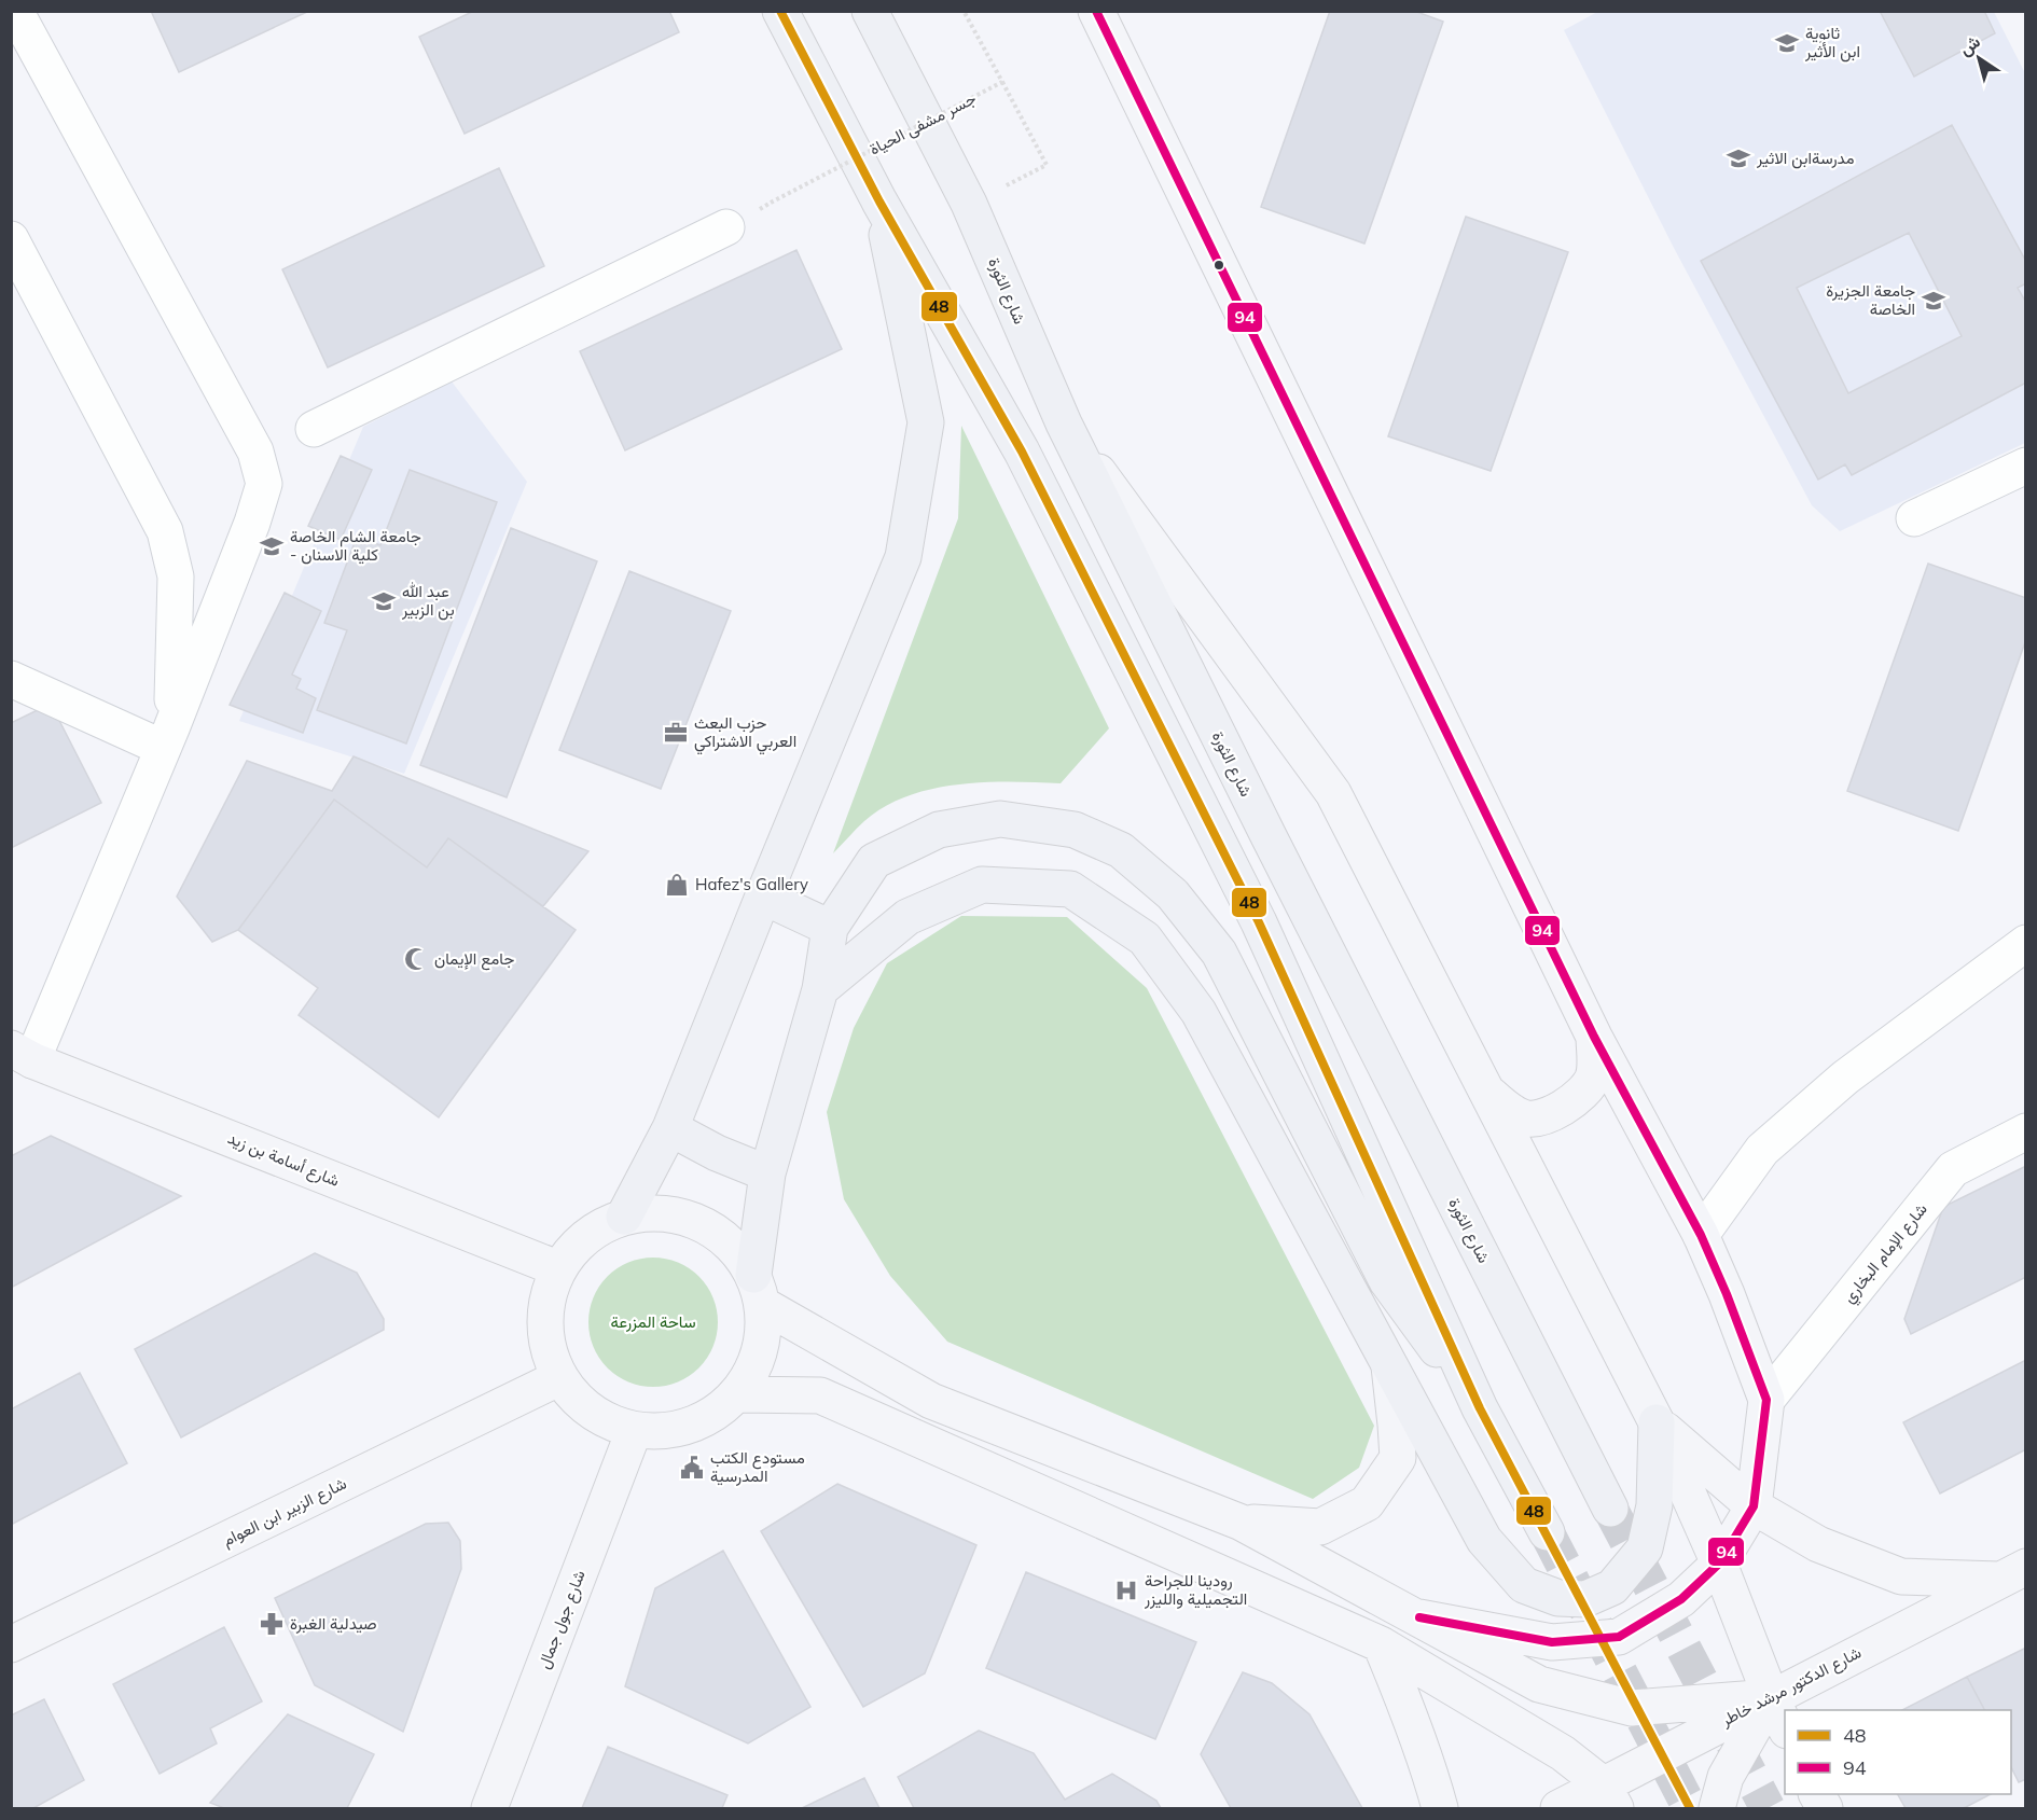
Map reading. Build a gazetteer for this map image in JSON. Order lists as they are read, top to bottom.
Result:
{
  "streets": {
    "highway": ["شارع الثورة"],
    "main road": [
      "شارع أسامة بن زيد",
      "شارع الزبير ابن العوام",
      "شارع جول جمال",
      "شارع الدكتور مرشد خاطر"
    ],
    "street": ["شارع الإمام البخاري"],
    "path": ["جسر مشفى الحياة"]
  },
  "crossings": [
    ["شارع أسامة بن زيد", "شارع الزبير ابن العوام"],
    ["شارع أسامة بن زيد", "شارع جول جمال"],
    ["شارع الزبير ابن العوام", "شارع جول جمال"]
  ],
  "parks": ["ساحة المزرعة"],
  "places": {
    "school or university": [
      "ثانوية ابن الأثير",
      "مدرسةابن الاثير",
      "جامعة الجزيرة الخاصة",
      "جامعة الشام الخاصة - كلية الاسنان",
      "عبد الله بن الزبير"
    ],
    "office": ["حزب البعث العربي الاشتراكي"],
    "shop": ["Hafez's Gallery"],
    "mosque": ["جامع الإيمان"],
    "public building": ["مستودع الكتب المدرسية"],
    "hospital": ["رودينا للجراحة التجميلية والليزر"],
    "pharmacy": ["صيدلية الغبرة"]
  },
  "lines": ["transit line 48", "transit line 94"],
  "legend": ["48", "94"],
  "north": "top left"
}
